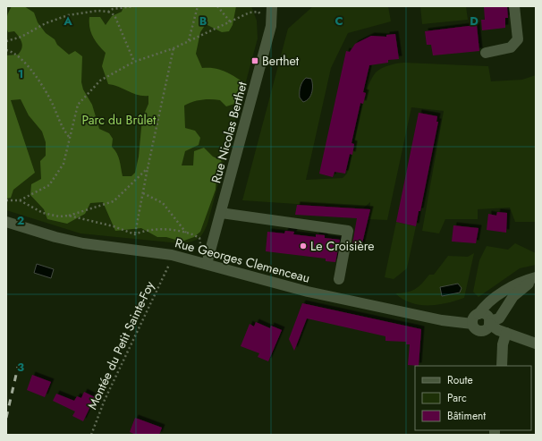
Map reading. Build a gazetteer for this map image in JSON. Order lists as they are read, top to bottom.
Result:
{
  "streets": {
    "street": ["Rue Nicolas Berthet", "Rue Georges Clemenceau"],
    "path": ["Montée du Petit Sainte-Foy"]
  },
  "crossings": [
    ["Rue Nicolas Berthet", "Rue Georges Clemenceau"]
  ],
  "parks": ["Parc du Brûlet"],
  "places": {
    "transit": ["Berthet"],
    "other": ["Le Croisière"]
  },
  "legend": ["Route", "Parc", "Bâtiment"],
  "grid": {
    "columns": [
      "A",
      "B",
      "C",
      "D"
    ],
    "rows": ["1", "2", "3"]
  }
}
